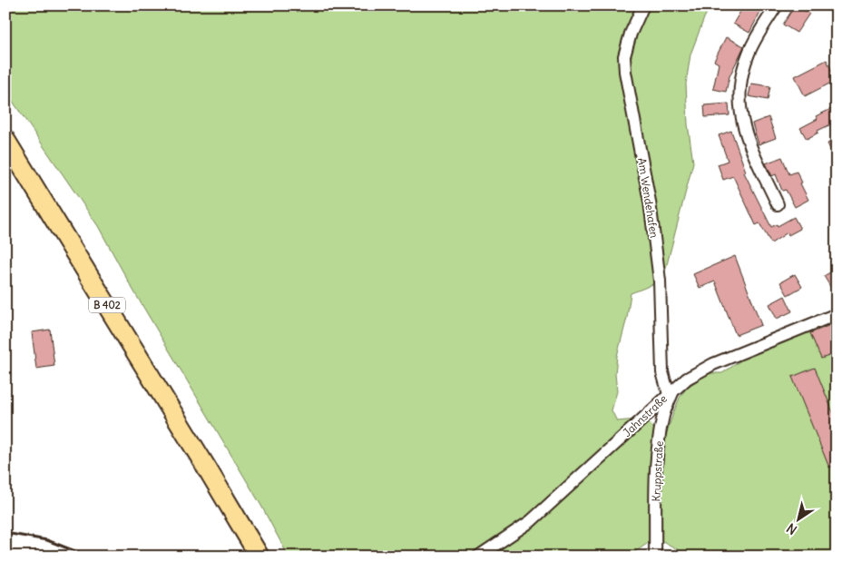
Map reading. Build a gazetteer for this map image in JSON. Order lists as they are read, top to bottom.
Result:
{
  "streets": {
    "main road": ["B 402"],
    "street": ["Am Wendehafen", "Jahnstraße", "Kruppstraße"]
  },
  "crossings": [
    ["Am Wendehafen", "Jahnstraße"],
    ["Am Wendehafen", "Kruppstraße"],
    ["Jahnstraße", "Kruppstraße"]
  ],
  "north": "bottom left"
}
